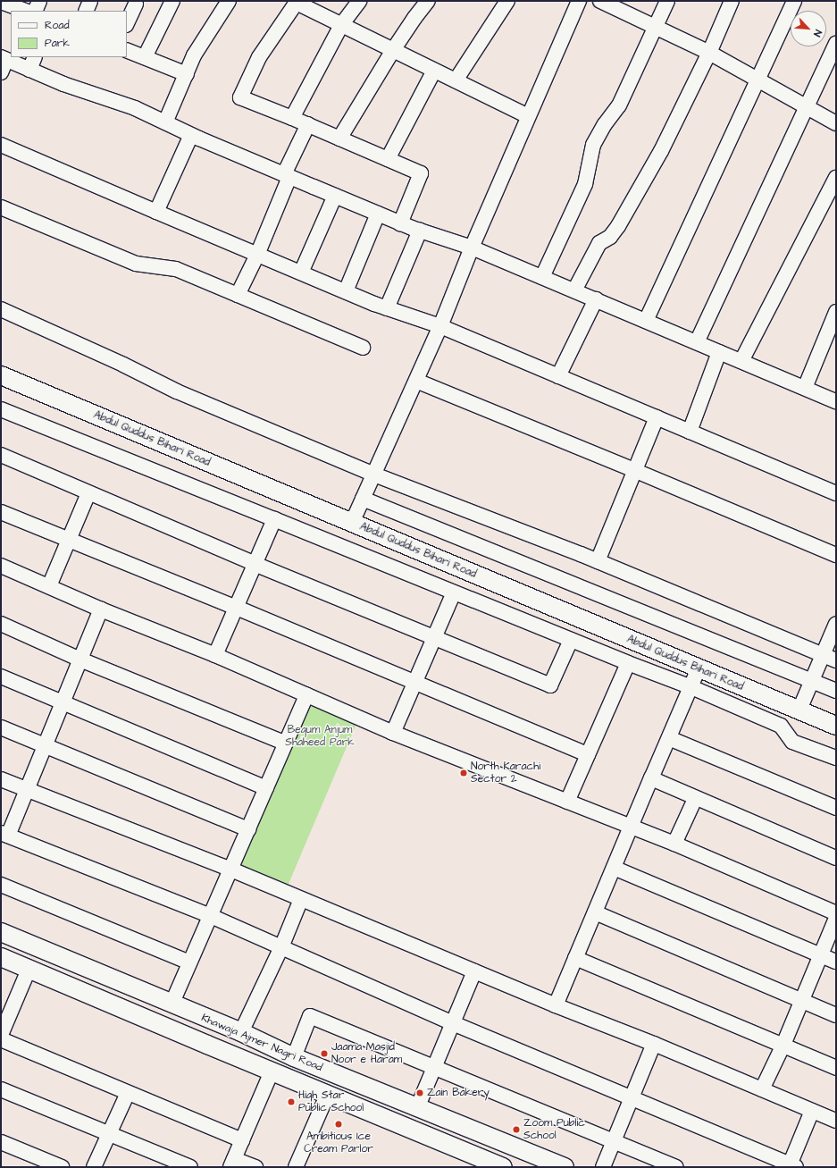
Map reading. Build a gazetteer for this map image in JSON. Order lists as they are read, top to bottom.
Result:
{
  "streets": {
    "main road": ["Abdul Quddus Bihari Road", "Khawaja Ajmer Nagri Road"]
  },
  "parks": ["Begum Anjum Shaheed Park"],
  "places": [
    "North Karachi Sector 2",
    "Jaama Masjid Noor e Haram",
    "Zain Bakery",
    "High Star Public School",
    "Ambitious Ice Cream Parlor",
    "Zoom Public School"
  ],
  "legend": ["Road", "Park"],
  "north": "bottom right"
}
